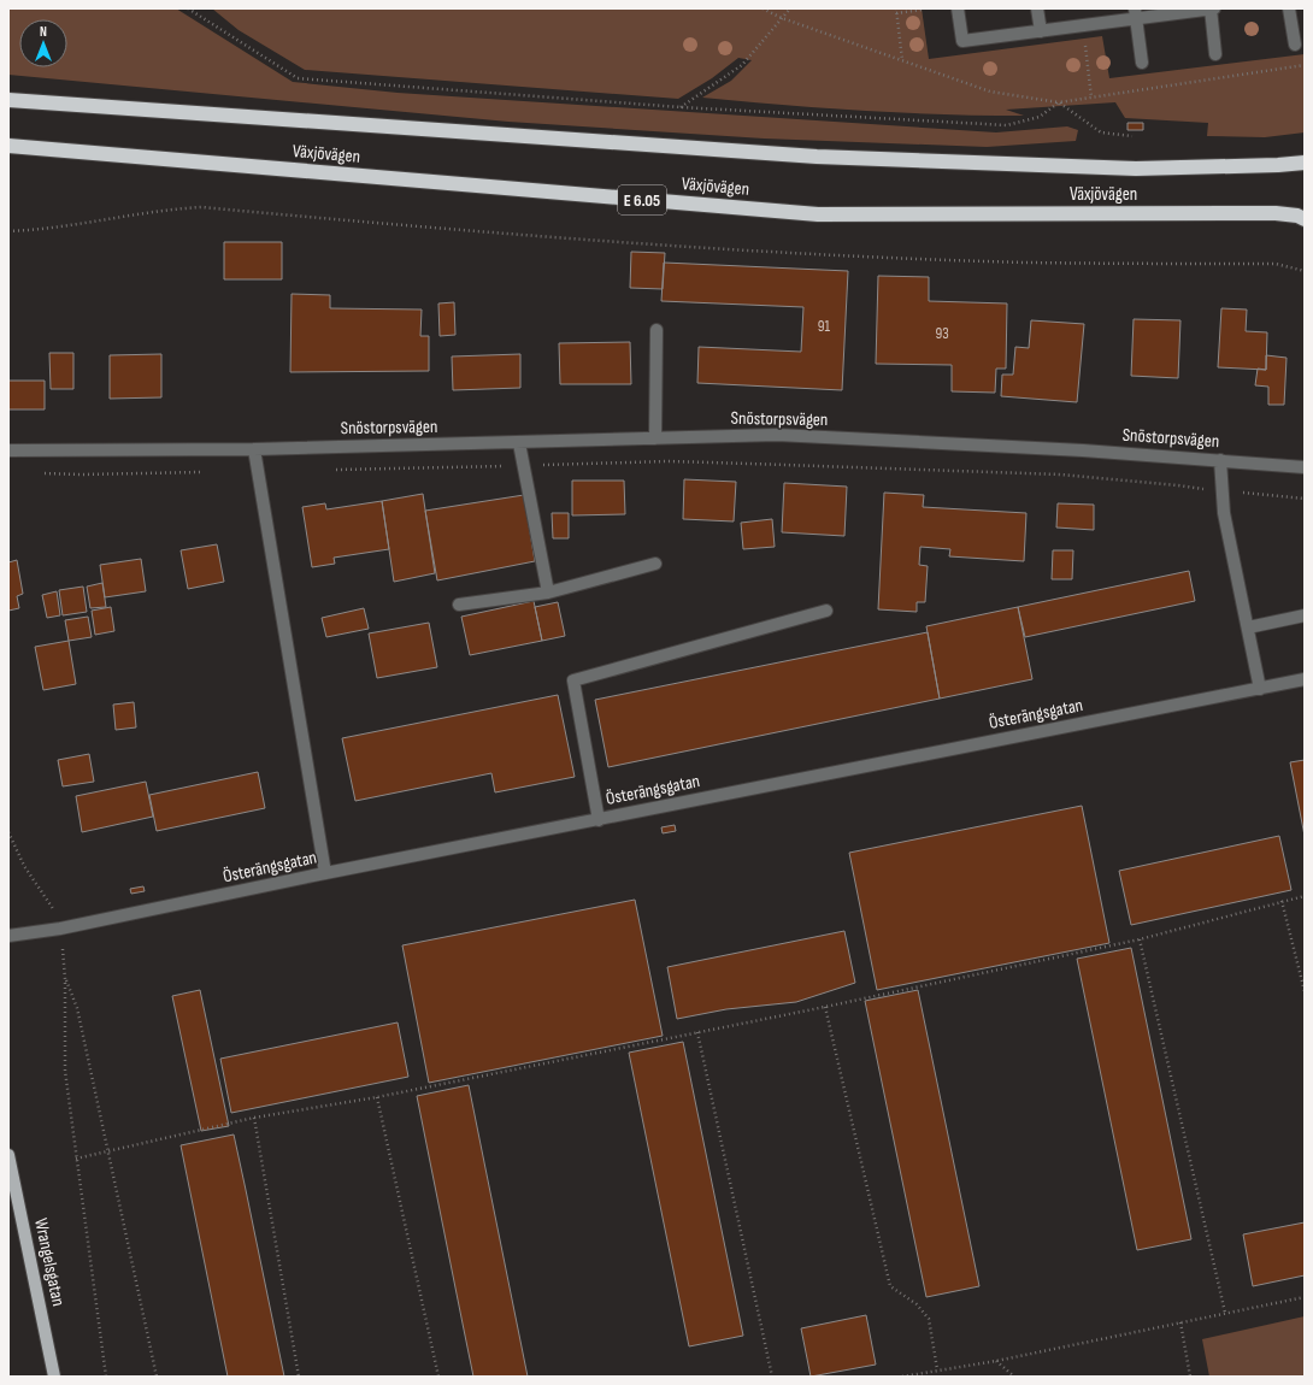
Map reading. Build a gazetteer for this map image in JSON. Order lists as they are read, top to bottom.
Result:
{
  "streets": {
    "highway": ["Växjövägen", "E 6.05"],
    "main road": ["Wrangelsgatan"],
    "street": ["Snöstorpsvägen", "Österängsgatan"]
  },
  "house_numbers": ["91", "93"],
  "north": "top"
}
